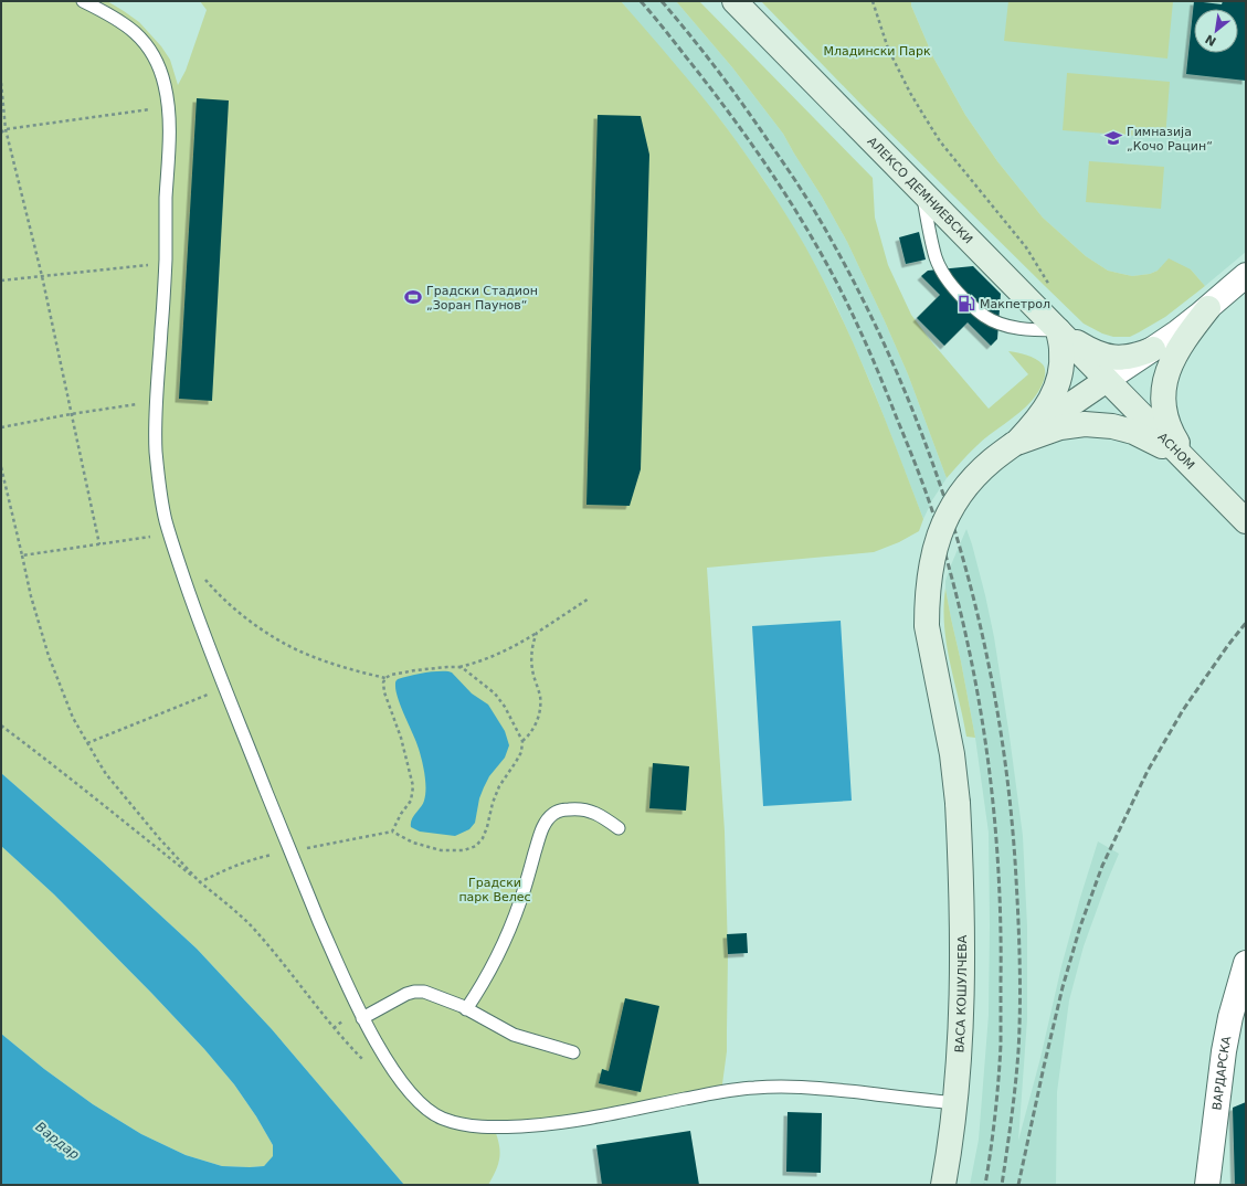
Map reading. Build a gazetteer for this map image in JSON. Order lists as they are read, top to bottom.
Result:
{
  "streets": {
    "main road": ["АЛЕКСО ДЕМНИЕВСКИ", "АСНОМ", "ВАСА КОШУЛЧЕВА"],
    "street": ["ВАРДАРСКА"]
  },
  "crossings": [
    ["АЛЕКСО ДЕМНИЕВСКИ", "АСНОМ"]
  ],
  "water": ["Вардар"],
  "parks": ["Младински Парк", "Градски парк Велес"],
  "places": {
    "school or university": ["Гимназија „Кочо Рацин“"],
    "sports": ["Градски Стадион „Зоран Паунов“"],
    "fuel station": ["Макпетрол"]
  },
  "north": "bottom left"
}
